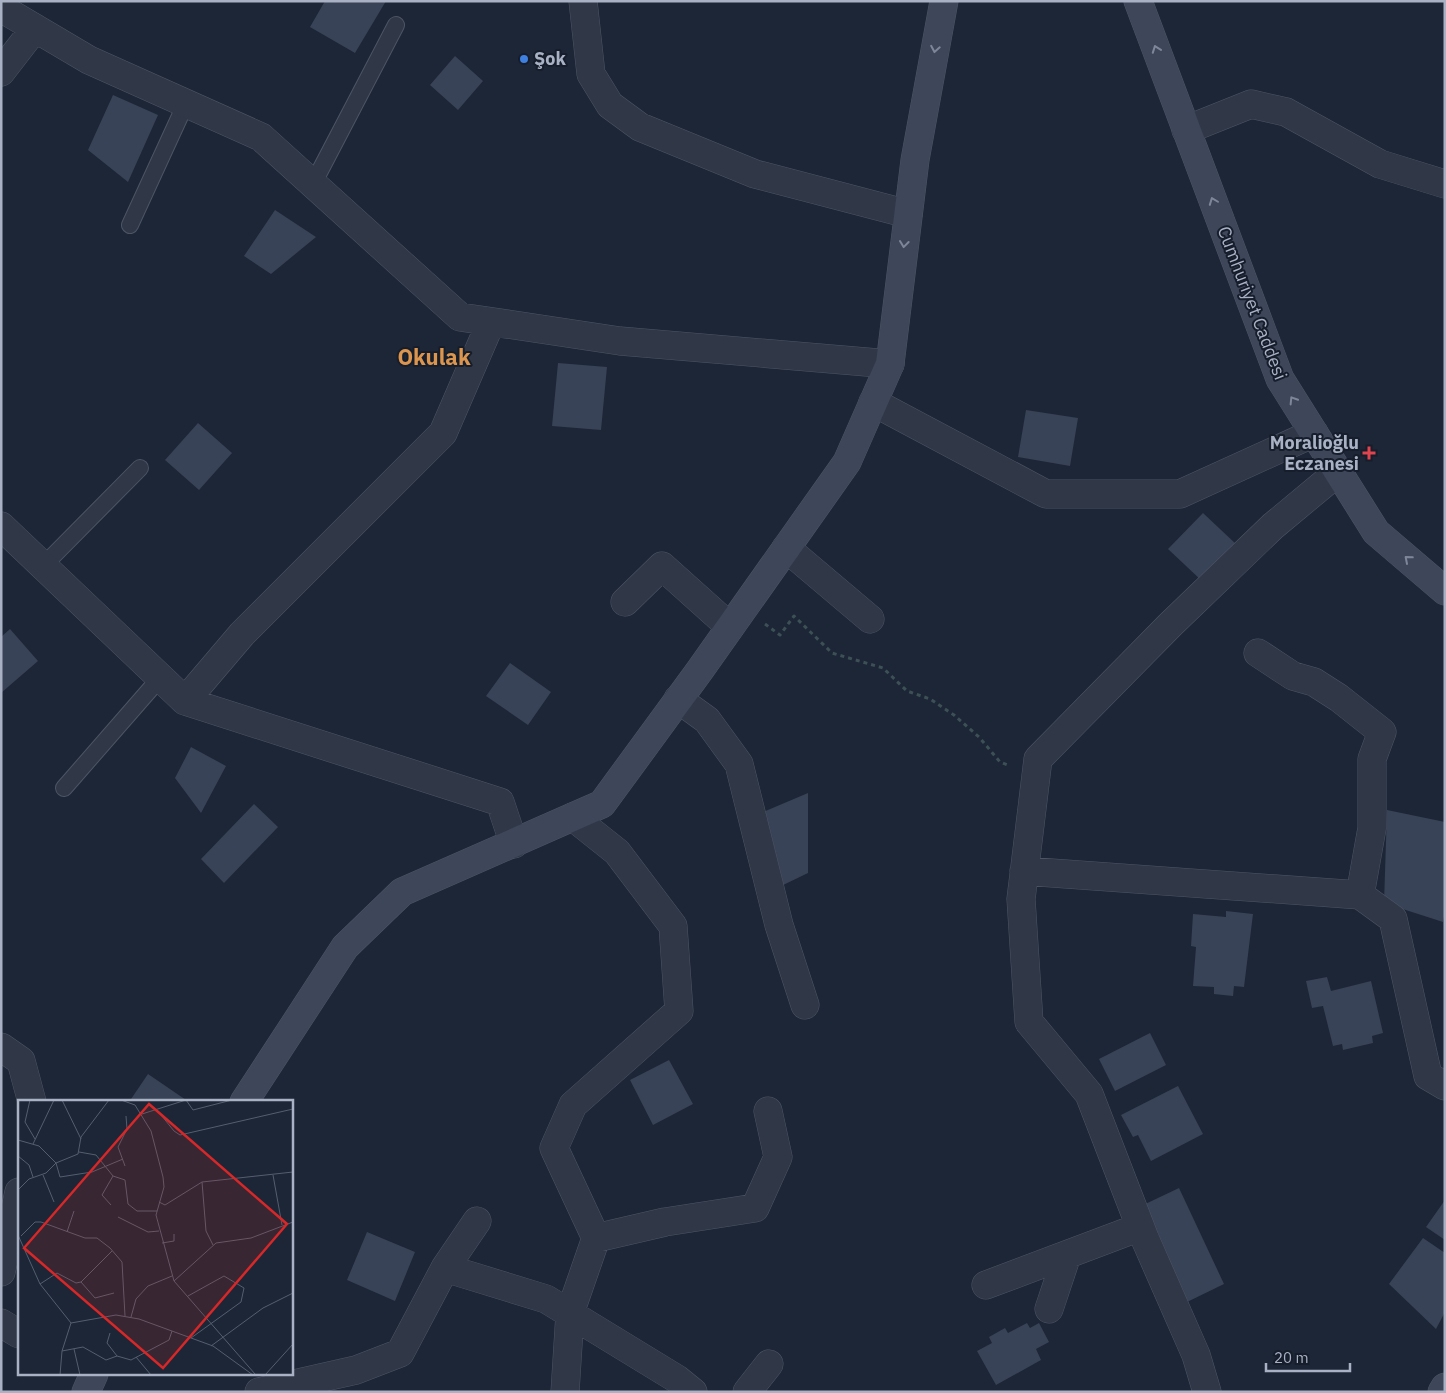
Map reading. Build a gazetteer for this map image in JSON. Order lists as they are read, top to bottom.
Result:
{
  "streets": {
    "street": ["Cumhuriyet Caddesi"]
  },
  "one_way": ["Cumhuriyet Caddesi"],
  "districts": ["Okulak"],
  "places": {
    "other": ["Şok"],
    "health": ["Moralioğlu Eczanesi"]
  },
  "scale_bar": "20 m"
}
